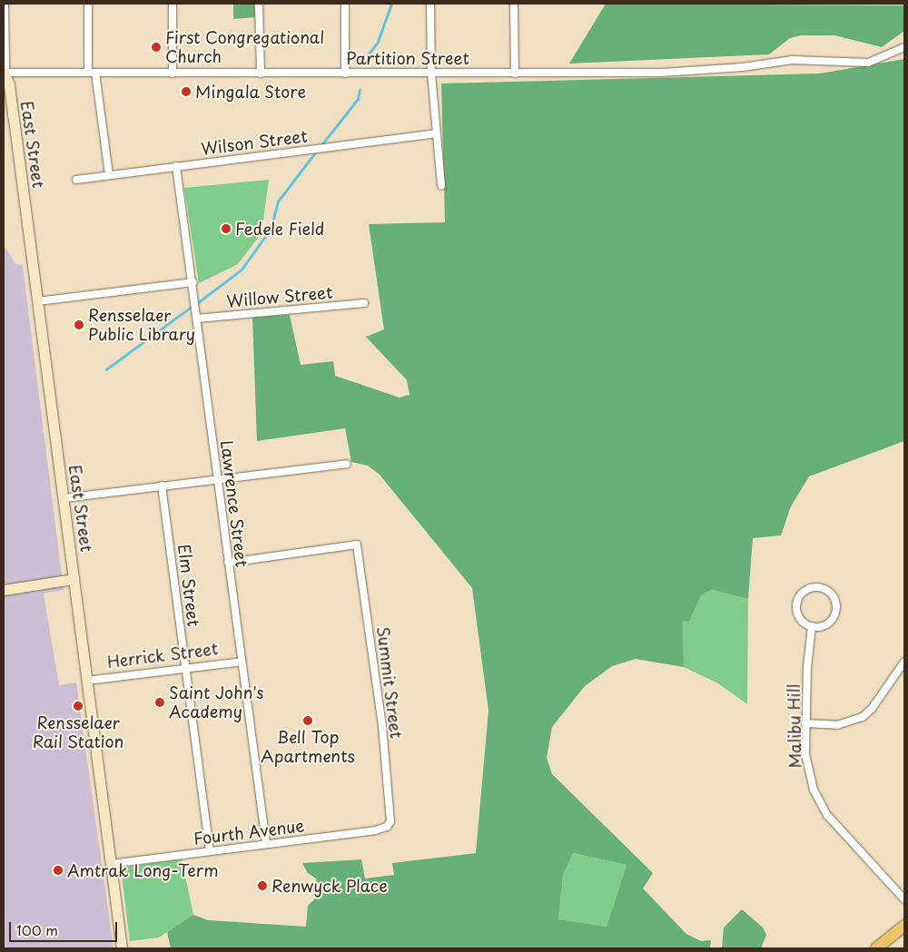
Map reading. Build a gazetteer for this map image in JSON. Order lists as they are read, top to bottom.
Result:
{
  "streets": {
    "street": [
      "Partition Street",
      "Wilson Street",
      "East Street",
      "Willow Street",
      "Lawrence Street",
      "Elm Street",
      "Herrick Street",
      "Summit Street",
      "Malibu Hill",
      "Fourth Avenue"
    ]
  },
  "crossings": [
    ["Partition Street", "East Street"],
    ["Wilson Street", "Lawrence Street"],
    ["East Street", "Herrick Street"],
    ["East Street", "Fourth Avenue"],
    ["Willow Street", "Lawrence Street"],
    ["Lawrence Street", "Herrick Street"],
    ["Lawrence Street", "Summit Street"],
    ["Lawrence Street", "Fourth Avenue"],
    ["Elm Street", "Herrick Street"],
    ["Elm Street", "Fourth Avenue"],
    ["Summit Street", "Fourth Avenue"]
  ],
  "places": [
    "First Congregational Church",
    "Mingala Store",
    "Fedele Field",
    "Rensselaer Public Library",
    "Saint John's Academy",
    "Rensselaer Rail Station",
    "Bell Top Apartments",
    "Amtrak Long-Term",
    "Renwyck Place"
  ],
  "scale_bar": "100 m"
}
